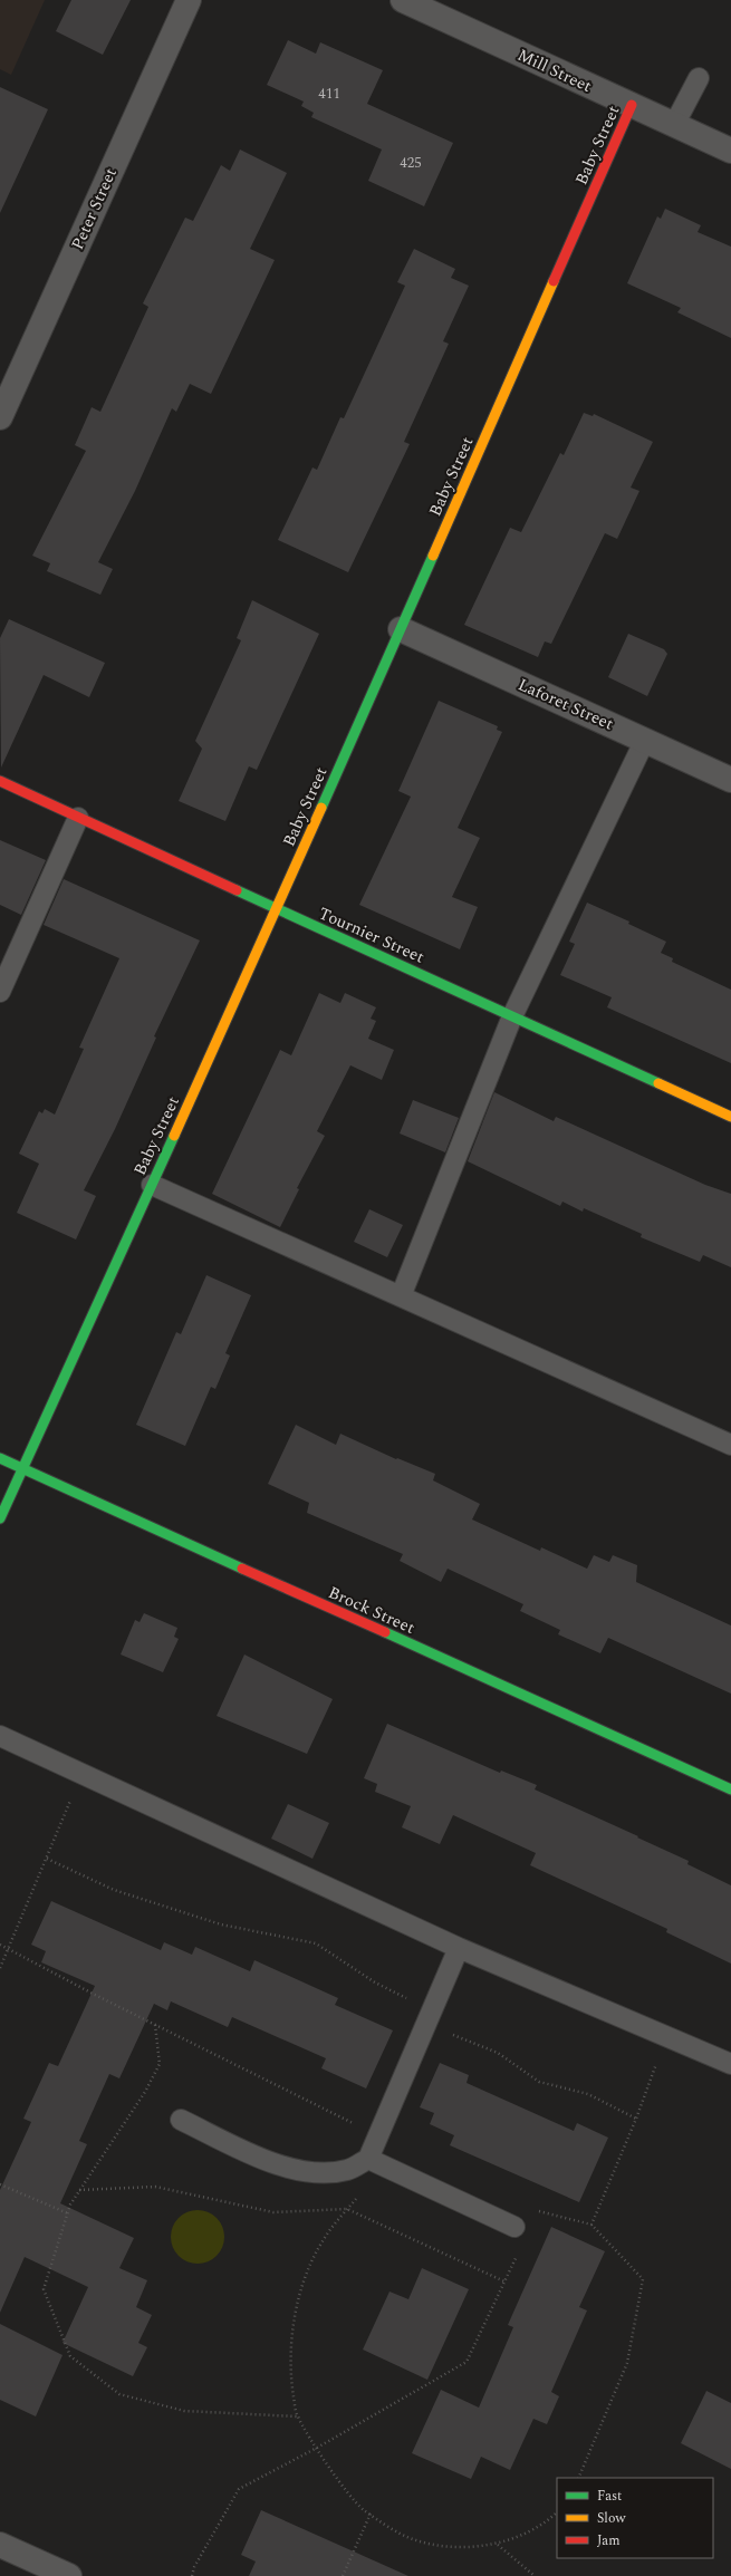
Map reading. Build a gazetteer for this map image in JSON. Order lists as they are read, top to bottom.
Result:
{
  "streets": {
    "street": [
      "Mill Street",
      "Baby Street",
      "Peter Street",
      "Laforet Street",
      "Tournier Street",
      "Brock Street"
    ]
  },
  "crossings": [
    ["Mill Street", "Baby Street"],
    ["Baby Street", "Laforet Street"],
    ["Baby Street", "Tournier Street"],
    ["Baby Street", "Brock Street"]
  ],
  "house_numbers": ["411", "425"],
  "legend": ["Fast", "Slow", "Jam"]
}
